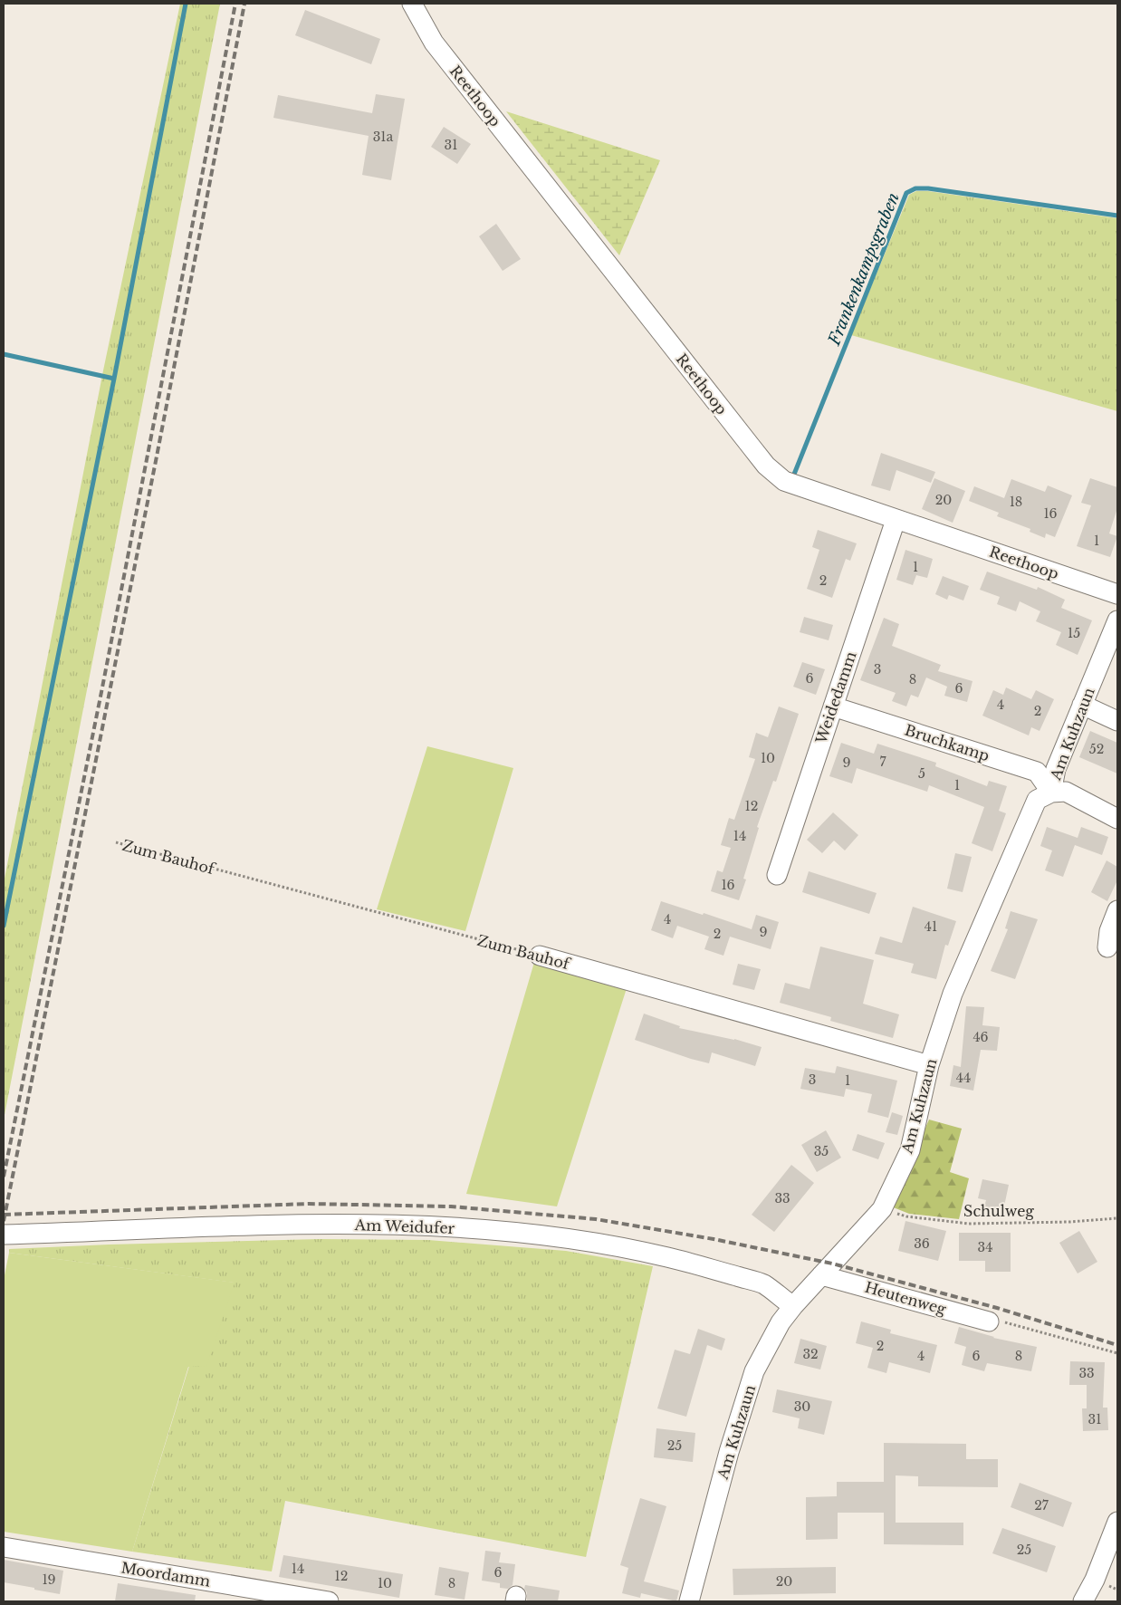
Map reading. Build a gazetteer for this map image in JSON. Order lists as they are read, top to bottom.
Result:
{
  "streets": {
    "street": [
      "Reethoop",
      "Weidedamm",
      "Am Kuhzaun",
      "Bruchkamp",
      "Zum Bauhof",
      "Am Weidufer",
      "Heutenweg",
      "Moordamm"
    ],
    "path": ["Schulweg"]
  },
  "crossings": [
    ["Reethoop", "Weidedamm"],
    ["Weidedamm", "Bruchkamp"],
    ["Am Kuhzaun", "Bruchkamp"],
    ["Am Kuhzaun", "Zum Bauhof"],
    ["Am Kuhzaun", "Schulweg"],
    ["Am Kuhzaun", "Am Weidufer"],
    ["Am Kuhzaun", "Heutenweg"]
  ],
  "water": ["Frankenkampsgraben"],
  "house_numbers": [
    "31a",
    "31",
    "20",
    "18",
    "16",
    "1",
    "1",
    "2",
    "15",
    "3",
    "6",
    "8",
    "6",
    "4",
    "2",
    "52",
    "10",
    "7",
    "9",
    "5",
    "1",
    "12",
    "14",
    "16",
    "4",
    "41",
    "9",
    "2",
    "46",
    "44",
    "3",
    "1",
    "35",
    "33",
    "36",
    "34",
    "2",
    "32",
    "4",
    "6",
    "8",
    "33",
    "30",
    "31",
    "25",
    "27",
    "25",
    "14",
    "6",
    "12",
    "19",
    "20",
    "10",
    "8"
  ]
}
